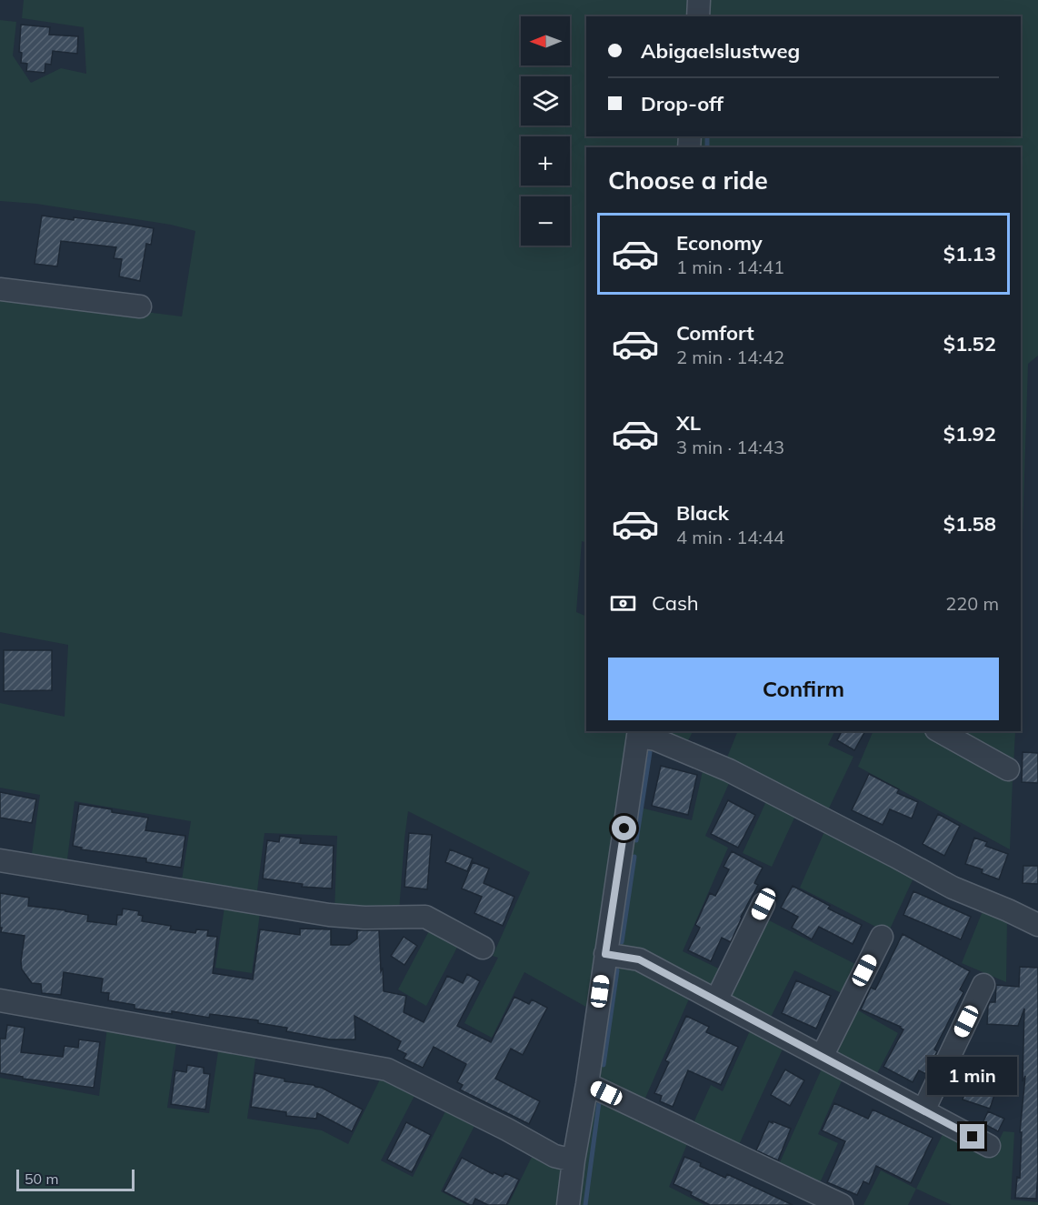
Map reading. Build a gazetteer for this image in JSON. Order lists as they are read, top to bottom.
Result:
{
  "scale_bar": "50 m",
  "north": "left",
  "page": {
    "map_buttons": ["+", "−"],
    "banner": ["Abigaelslustweg", "Drop-off"],
    "heading": "Choose a ride",
    "list": [
      {
        "name": "Economy",
        "note": "1 min · 14:41",
        "value": "$1.13"
      },
      {
        "name": "Comfort",
        "note": "2 min · 14:42",
        "value": "$1.52"
      },
      {
        "name": "XL",
        "note": "3 min · 14:43",
        "value": "$1.92"
      },
      {
        "name": "Black",
        "note": "4 min · 14:44",
        "value": "$1.58"
      }
    ],
    "pay": ["Cash", "220 m"],
    "buttons": "Confirm",
    "bubble": "1 min",
    "scale": "50 m"
  }
}
